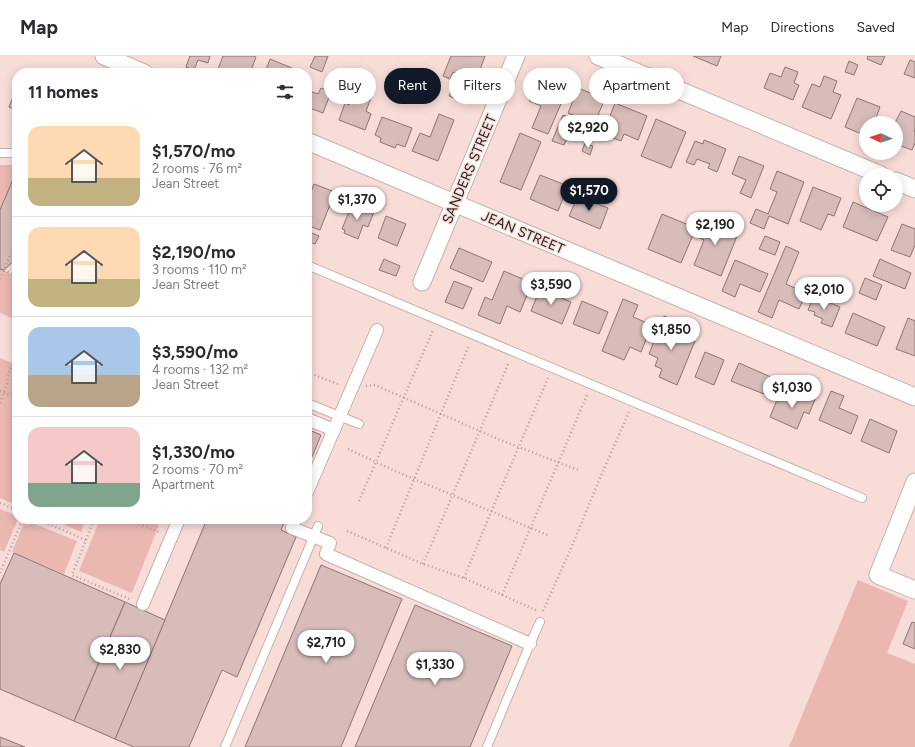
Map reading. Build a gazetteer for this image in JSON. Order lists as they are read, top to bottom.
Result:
{
  "streets": {
    "street": ["SANDERS STREET", "JEAN STREET"]
  },
  "crossings": [
    ["SANDERS STREET", "JEAN STREET"]
  ],
  "north": "left",
  "page": {
    "header": "Map",
    "nav": ["Map", "Directions", "Saved"],
    "chip": [
      "Buy",
      "Rent",
      "Filters",
      "New",
      "Apartment"
    ],
    "heading": "11 homes",
    "price": [
      "$2,920",
      "$1,570",
      "$1,370",
      "$2,190",
      "$3,590",
      "$2,010",
      "$1,850",
      "$1,030",
      "$2,710",
      "$2,830",
      "$1,330"
    ],
    "list": [
      {
        "name": "$1,570/mo",
        "note": "2 rooms · 76 m² · Jean Street"
      },
      {
        "name": "$2,190/mo",
        "note": "3 rooms · 110 m² · Jean Street"
      },
      {
        "name": "$3,590/mo",
        "note": "4 rooms · 132 m² · Jean Street"
      },
      {
        "name": "$1,330/mo",
        "note": "2 rooms · 70 m² · Apartment"
      }
    ]
  }
}
